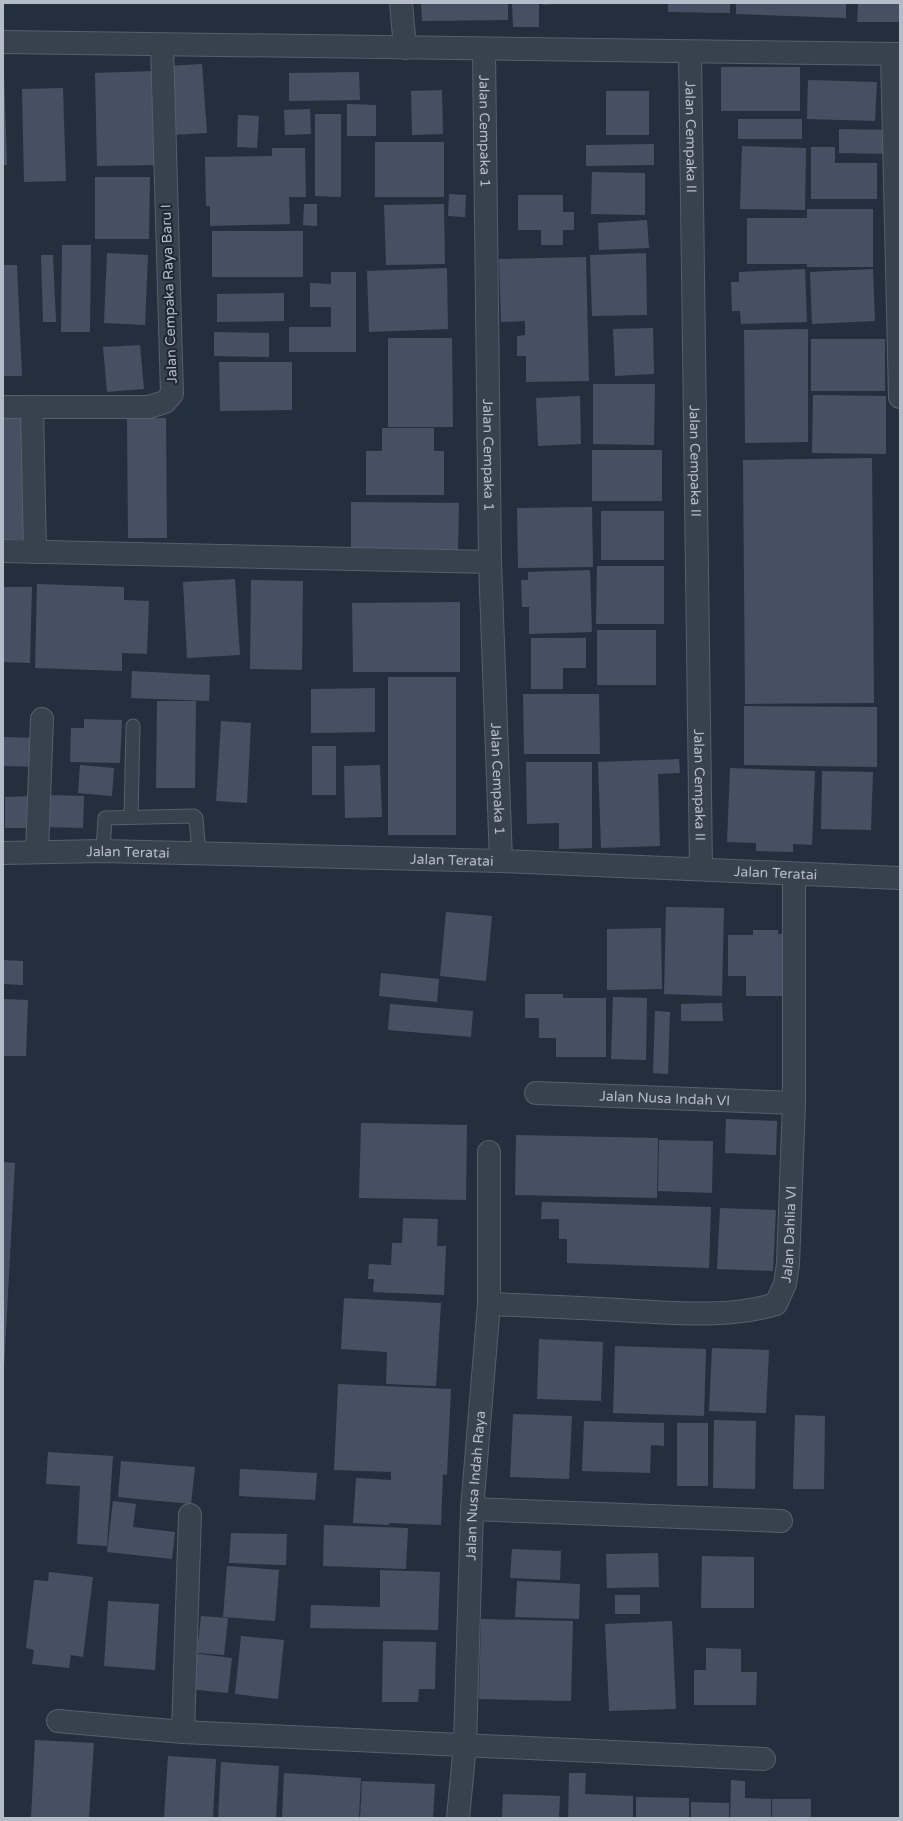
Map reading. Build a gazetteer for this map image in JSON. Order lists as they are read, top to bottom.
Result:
{
  "streets": {
    "street": [
      "Jalan Cempaka 1",
      "Jalan Cempaka II",
      "Jalan Cempaka Raya Baru I",
      "Jalan Teratai",
      "Jalan Nusa Indah VI",
      "Jalan Dahlia VI",
      "Jalan Nusa Indah Raya"
    ]
  },
  "crossings": [
    ["Jalan Cempaka 1", "Jalan Teratai"],
    ["Jalan Cempaka II", "Jalan Teratai"],
    ["Jalan Teratai", "Jalan Dahlia VI"],
    ["Jalan Nusa Indah VI", "Jalan Dahlia VI"],
    ["Jalan Dahlia VI", "Jalan Nusa Indah Raya"]
  ]
}
